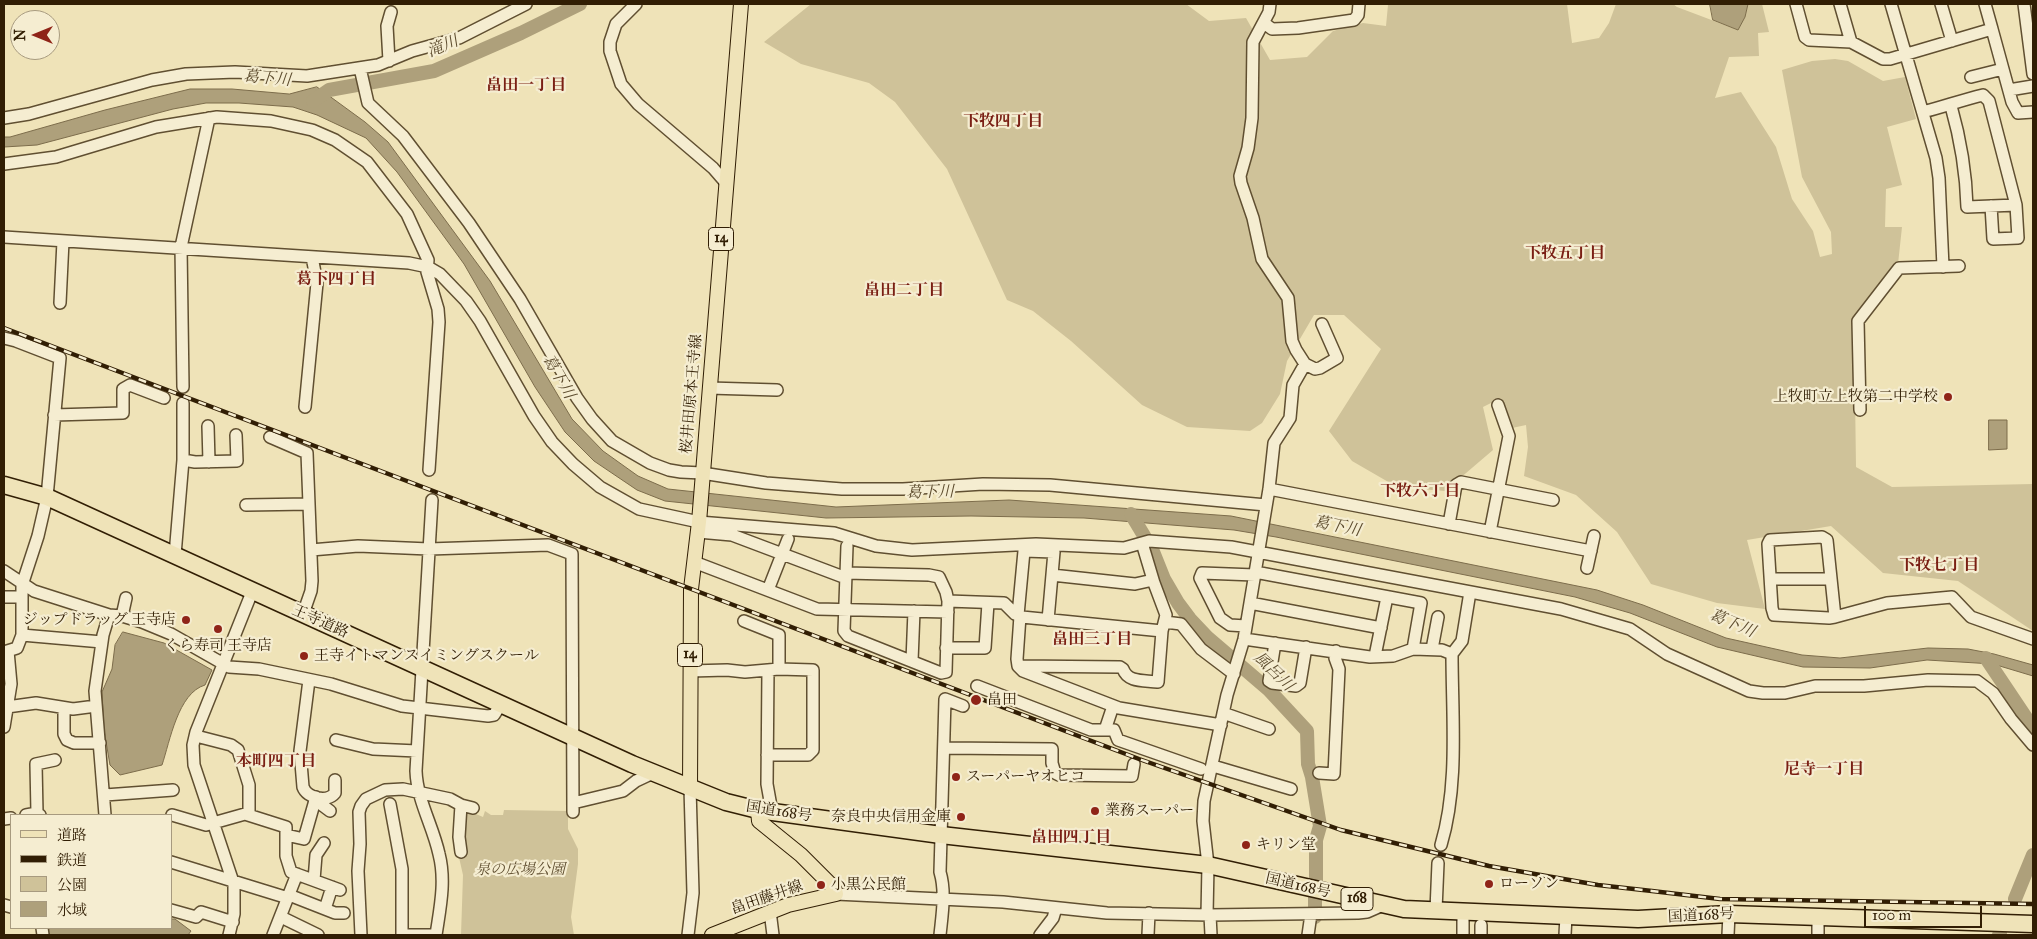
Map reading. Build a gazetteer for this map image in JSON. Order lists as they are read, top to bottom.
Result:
{
  "streets": {
    "highway": ["王寺道路", "国道168号", "168"],
    "main road": ["14", "桜井田原本王寺線", "畠田藤井線"]
  },
  "crossings": [
    ["桜井田原本王寺線", "王寺道路"],
    ["桜井田原本王寺線", "国道168号"],
    ["王寺道路", "国道168号"],
    ["国道168号", "畠田藤井線"]
  ],
  "districts": [
    "畠田一丁目",
    "下牧四丁目",
    "下牧五丁目",
    "葛下四丁目",
    "畠田二丁目",
    "下牧六丁目",
    "下牧七丁目",
    "畠田三丁目",
    "本町四丁目",
    "尼寺一丁目",
    "畠田四丁目"
  ],
  "water": ["滝川", "葛下川", "風呂川"],
  "parks": ["泉の広場公園"],
  "places": [
    "上牧町立上牧第二中学校",
    "ジップドラッグ 王寺店",
    "くら寿司 王寺店",
    "王寺イトマンスイミングスクール",
    "畠田",
    "スーパーヤオヒコ",
    "業務スーパー",
    "奈良中央信用金庫",
    "キリン堂",
    "ローソン",
    "小黒公民館"
  ],
  "legend": [
    "道路",
    "鉄道",
    "公園",
    "水域"
  ],
  "scale_bar": "100 m",
  "north": "left"
}
